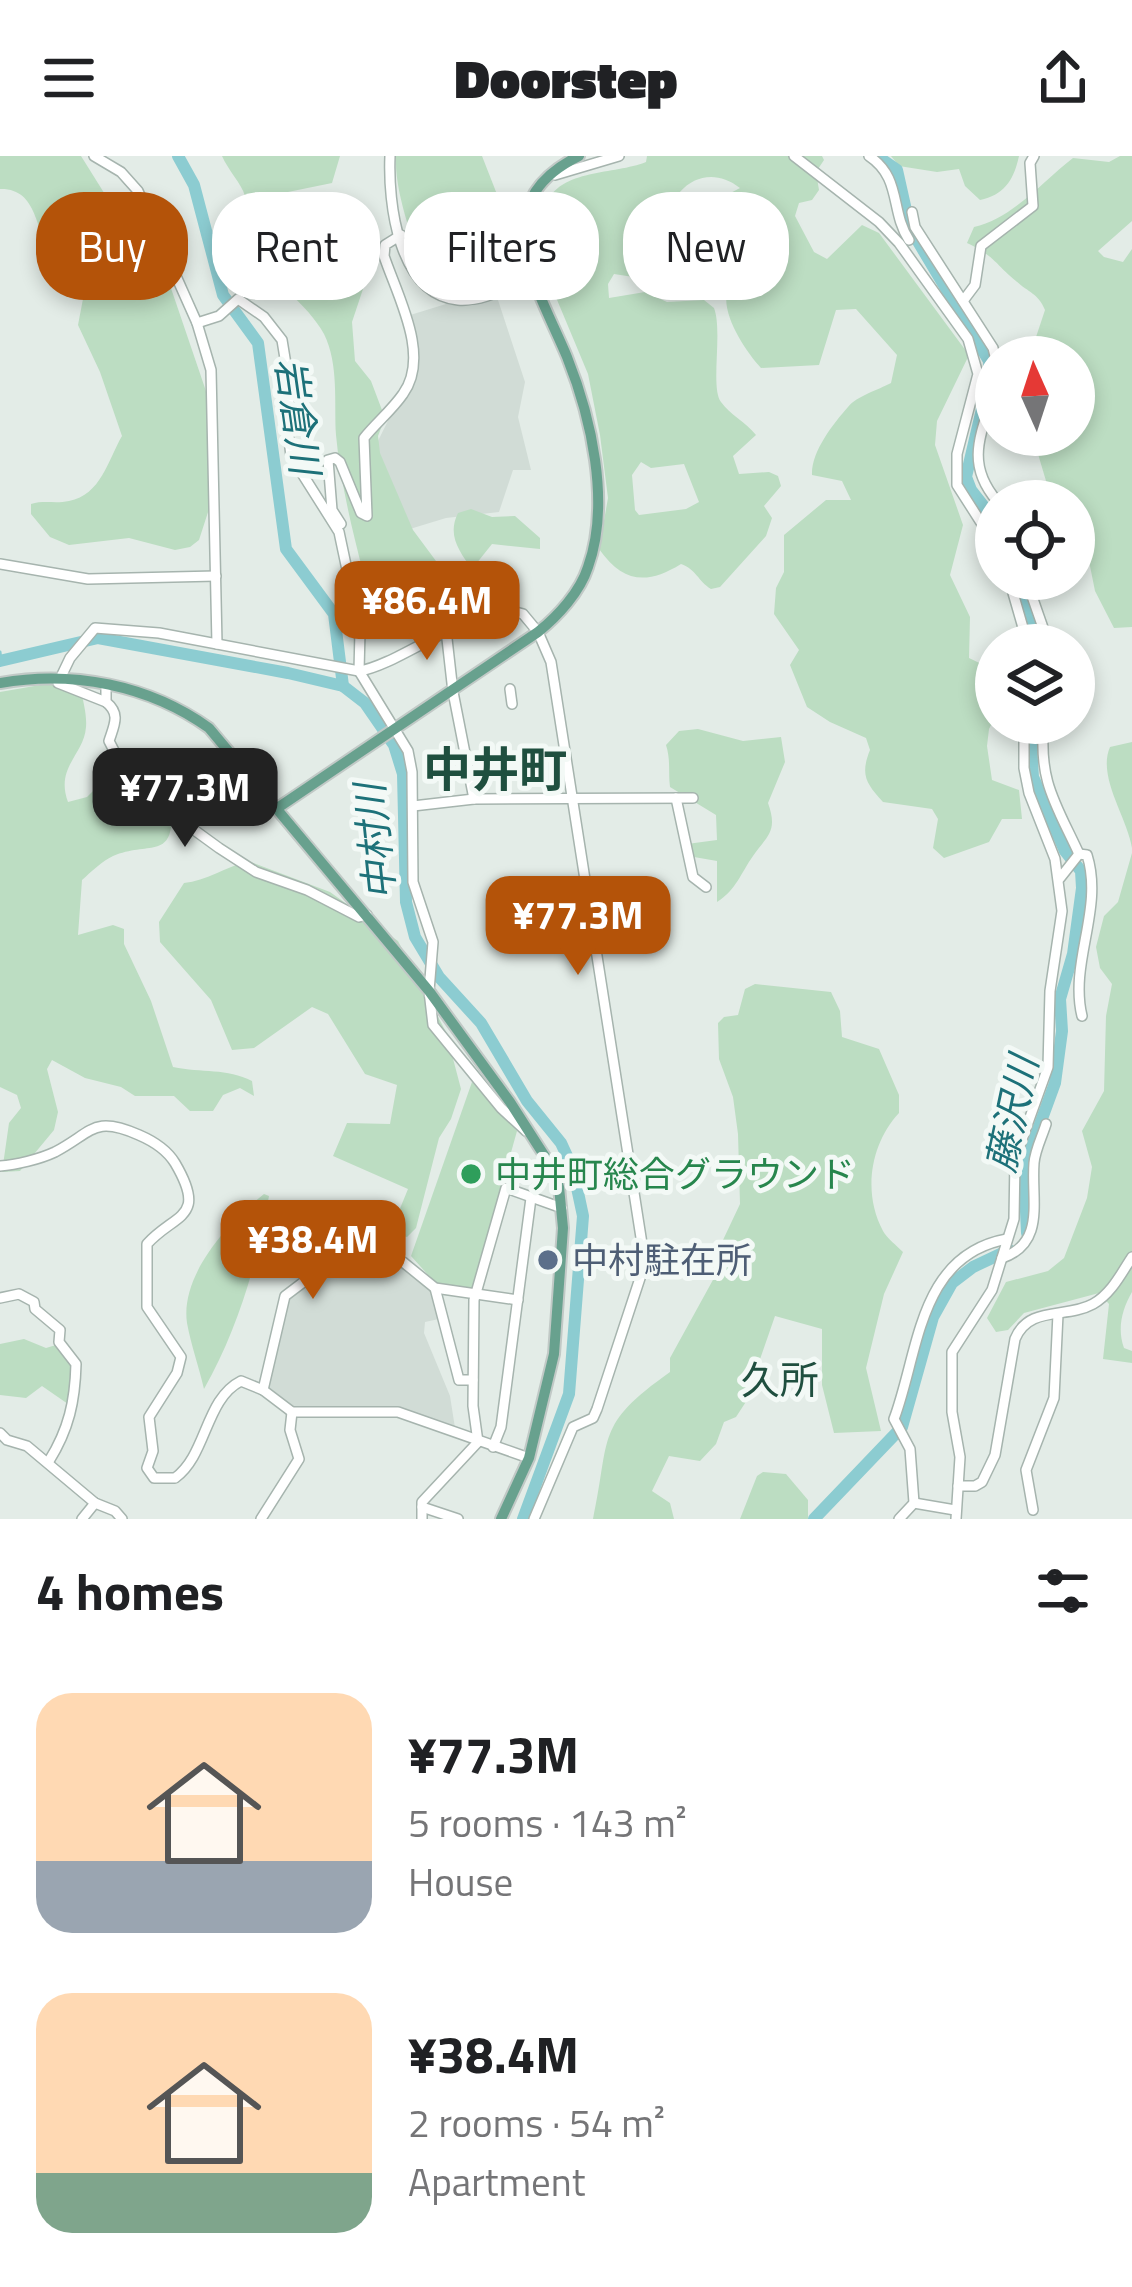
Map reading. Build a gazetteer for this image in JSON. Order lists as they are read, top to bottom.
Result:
{
  "districts": ["中井町", "久所"],
  "water": ["岩倉川", "中村川", "藤沢川"],
  "places": ["中井町総合グラウンド", "中村駐在所"],
  "north": "top",
  "page": {
    "header": "Doorstep",
    "chip": [
      "Buy",
      "Rent",
      "Filters",
      "New"
    ],
    "price": [
      "¥86.4M",
      "¥77.3M",
      "¥77.3M",
      "¥38.4M"
    ],
    "heading": "4 homes",
    "list": [
      {
        "name": "¥77.3M",
        "note": "5 rooms · 143 m² · House"
      },
      {
        "name": "¥38.4M",
        "note": "2 rooms · 54 m² · Apartment"
      }
    ]
  }
}
